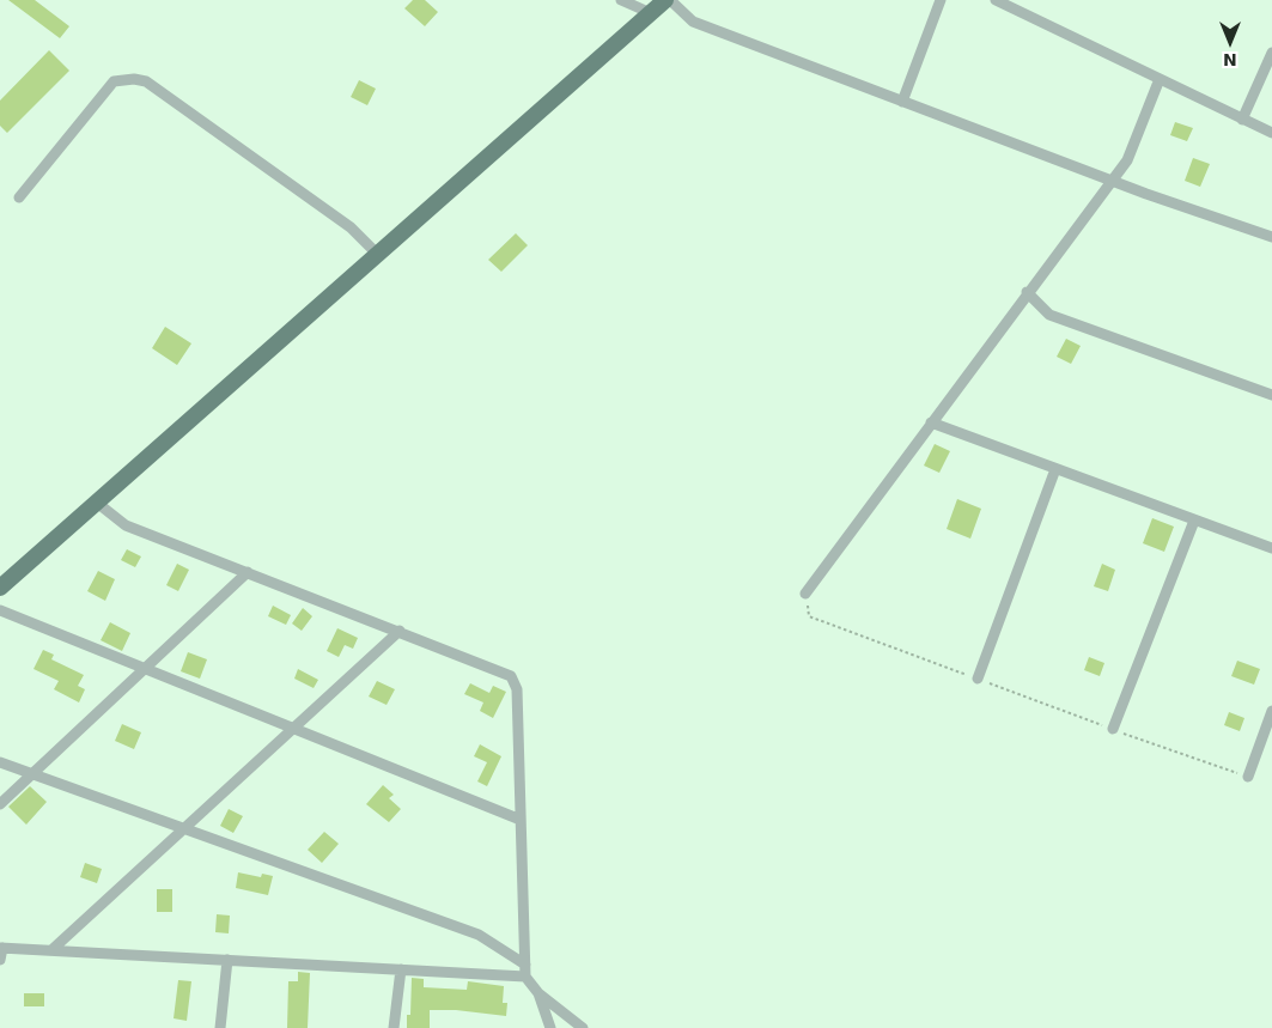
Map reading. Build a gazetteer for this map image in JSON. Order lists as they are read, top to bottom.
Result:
{
  "north": "bottom"
}
